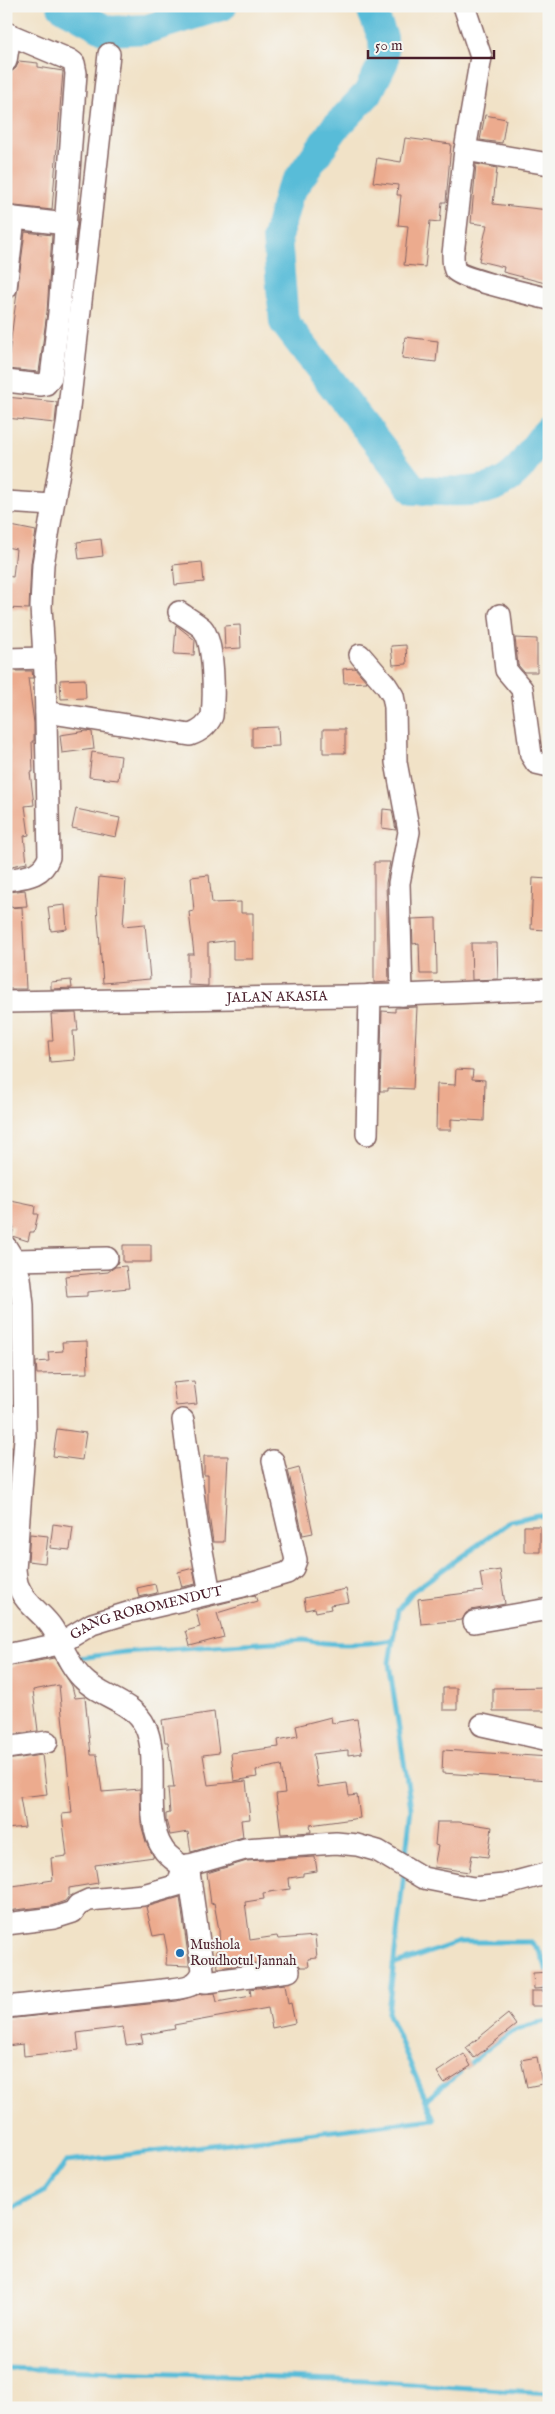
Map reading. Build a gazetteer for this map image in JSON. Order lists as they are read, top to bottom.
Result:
{
  "streets": {
    "street": ["JALAN AKASIA", "GANG ROROMENDUT"]
  },
  "places": ["Mushola Roudhotul Jannah"],
  "scale_bar": "50 m"
}
